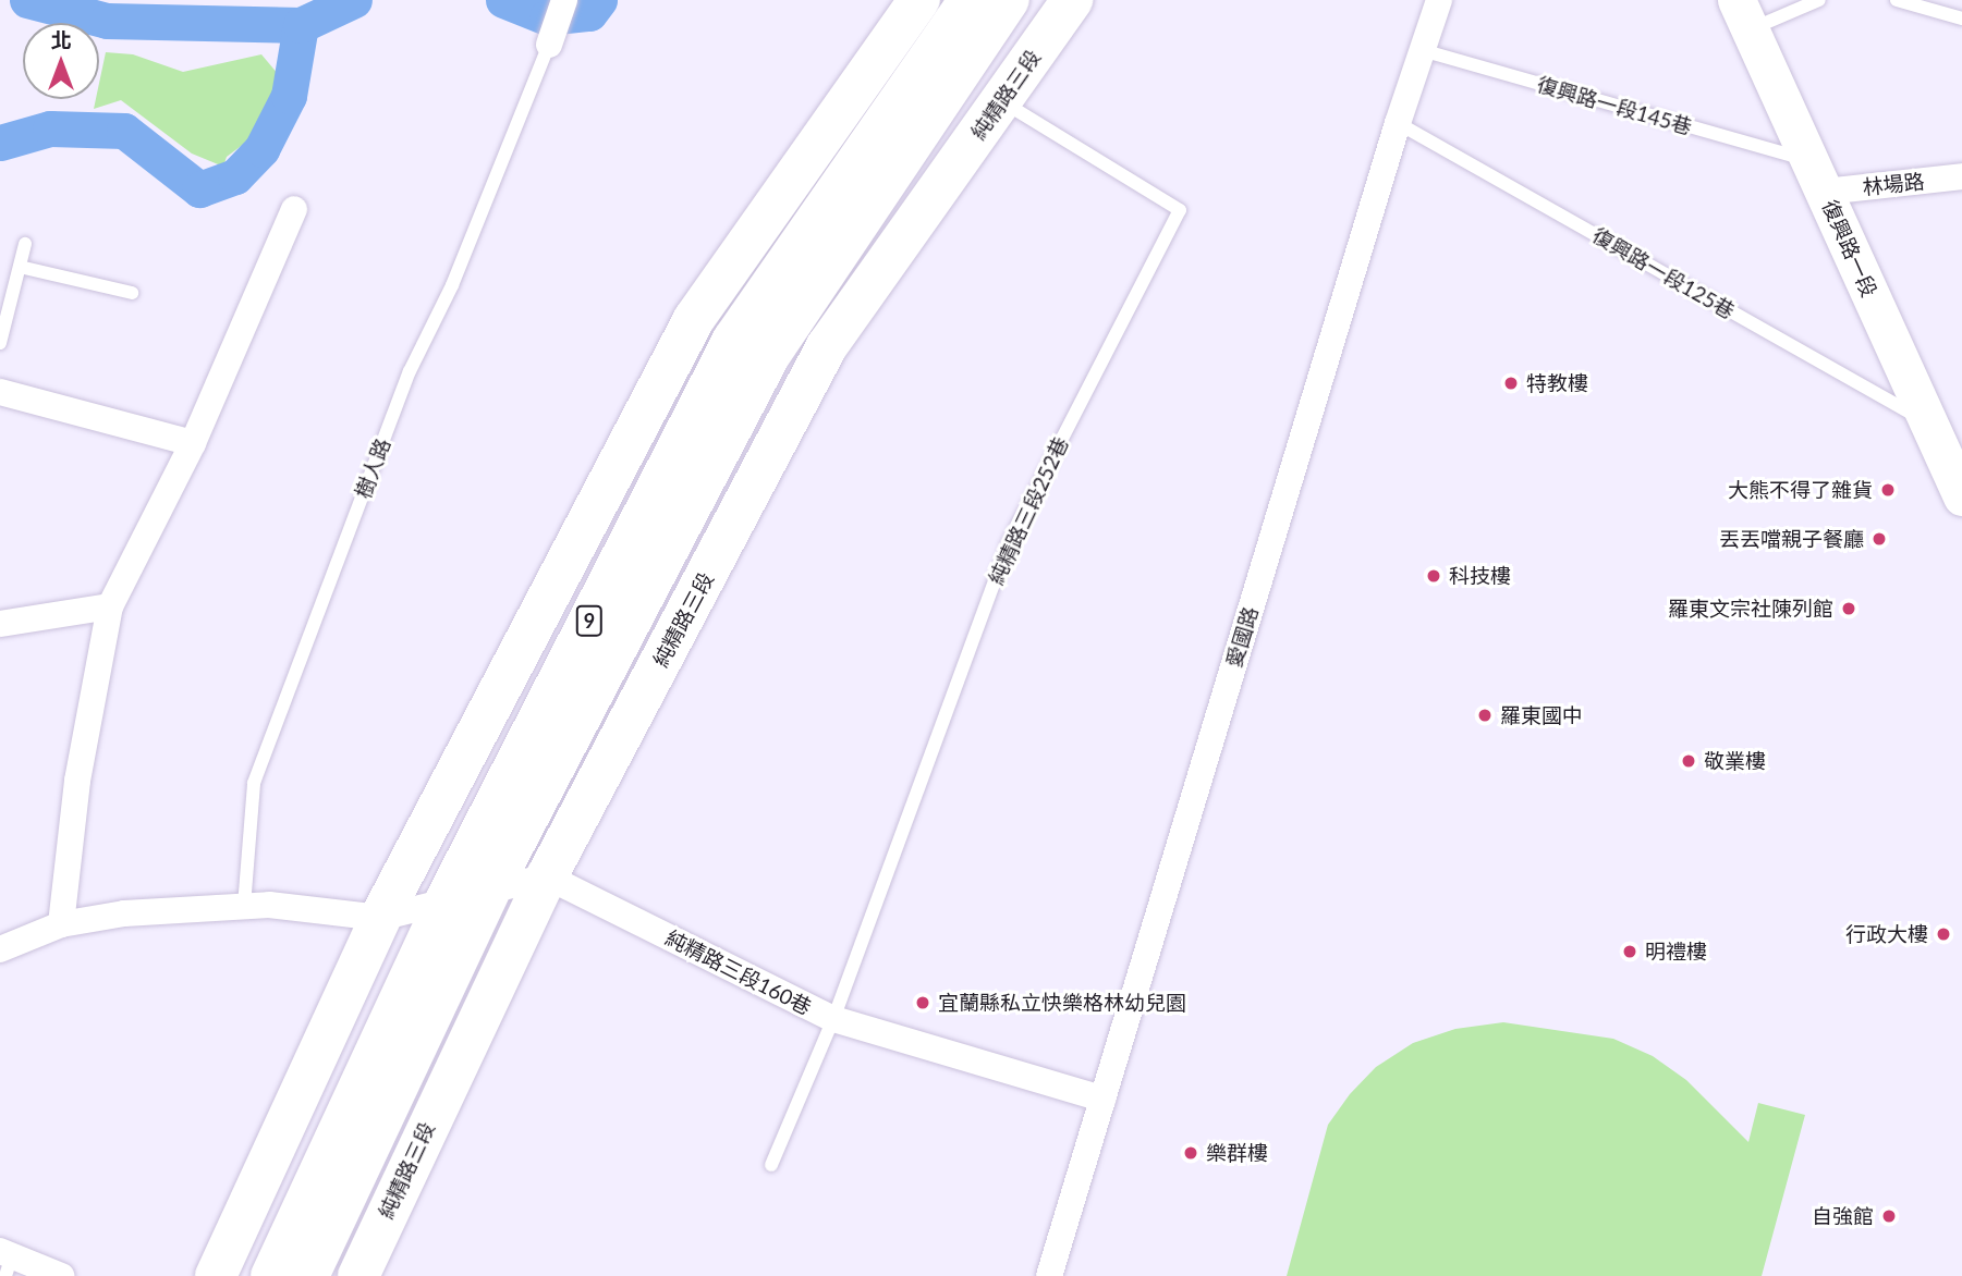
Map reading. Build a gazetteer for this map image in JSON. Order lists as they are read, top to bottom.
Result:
{
  "streets": {
    "main road": ["純精路三段", "復興路一段", "9"],
    "street": ["林場路", "愛國路", "純精路三段160巷"],
    "lane": [
      "復興路一段145巷",
      "復興路一段125巷",
      "樹人路",
      "純精路三段252巷"
    ]
  },
  "crossings": [
    ["純精路三段", "純精路三段252巷"],
    ["純精路三段", "純精路三段160巷"],
    ["復興路一段145巷", "林場路"],
    ["復興路一段145巷", "復興路一段"],
    ["復興路一段145巷", "愛國路"],
    ["林場路", "復興路一段"],
    ["復興路一段", "復興路一段125巷"],
    ["復興路一段125巷", "愛國路"],
    ["純精路三段252巷", "純精路三段160巷"],
    ["愛國路", "純精路三段160巷"]
  ],
  "places": [
    "特教樓",
    "大熊不得了雜貨",
    "丟丟噹親子餐廳",
    "科技樓",
    "羅東文宗社陳列館",
    "羅東國中",
    "敬業樓",
    "行政大樓",
    "明禮樓",
    "宜蘭縣私立快樂格林幼兒園",
    "樂群樓",
    "自強館"
  ],
  "north": "top"
}
